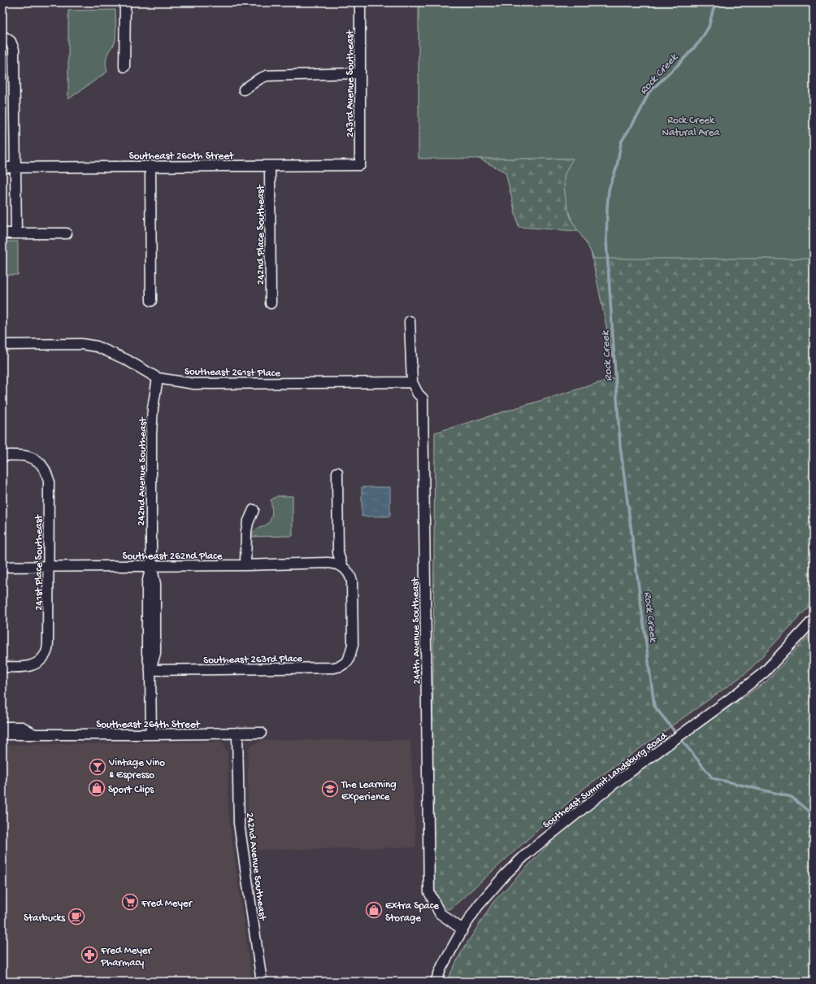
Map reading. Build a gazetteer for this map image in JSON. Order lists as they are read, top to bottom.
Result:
{
  "streets": {
    "street": [
      "243rd Avenue Southeast",
      "Southeast 260th Street",
      "242nd Place Southeast",
      "Southeast 261st Place",
      "242nd Avenue Southeast",
      "Southeast 262nd Place",
      "241st Place Southeast",
      "244th Avenue Southeast",
      "Southeast 263rd Place",
      "Southeast 264th Street",
      "Southeast Summit Landsburg Road"
    ]
  },
  "crossings": [
    ["243rd Avenue Southeast", "Southeast 260th Street"],
    ["Southeast 260th Street", "242nd Place Southeast"],
    ["Southeast 261st Place", "242nd Avenue Southeast"],
    ["Southeast 261st Place", "244th Avenue Southeast"],
    ["242nd Avenue Southeast", "Southeast 262nd Place"],
    ["242nd Avenue Southeast", "Southeast 263rd Place"],
    ["242nd Avenue Southeast", "Southeast 264th Street"],
    ["Southeast 262nd Place", "241st Place Southeast"],
    ["Southeast 262nd Place", "Southeast 263rd Place"],
    ["244th Avenue Southeast", "Southeast Summit Landsburg Road"]
  ],
  "water": ["Rock Creek"],
  "parks": ["Rock Creek Natural Area"],
  "places": {
    "bar": ["Vintage Vino & Espresso"],
    "shop": ["Sport Clips", "Extra Space Storage"],
    "school or university": ["The Learning Experience"],
    "supermarket": ["Fred Meyer"],
    "cafe": ["Starbucks"],
    "pharmacy": ["Fred Meyer Pharmacy"]
  }
}
